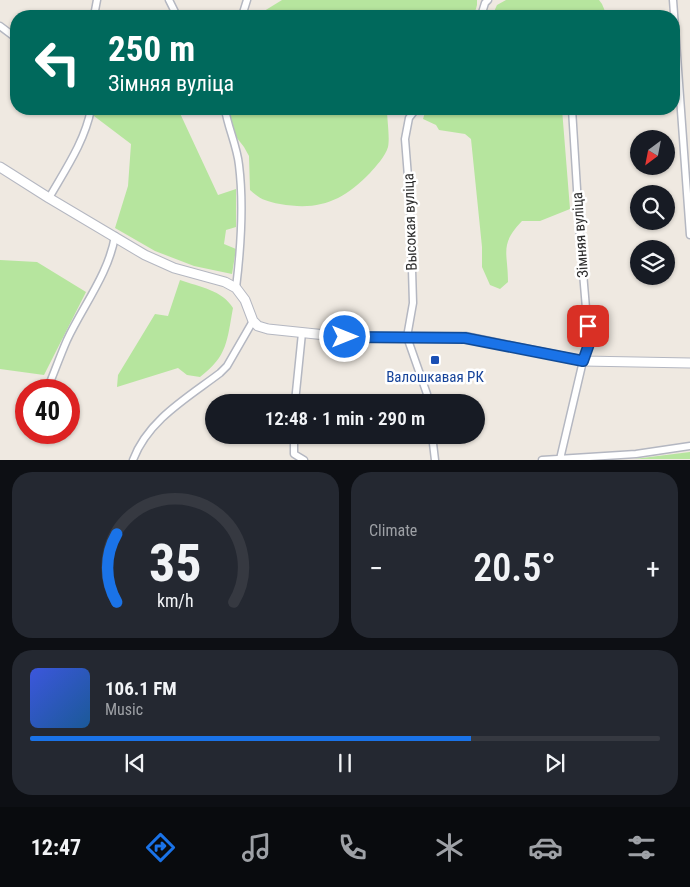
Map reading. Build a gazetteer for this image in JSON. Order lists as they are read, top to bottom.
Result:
{
  "streets": {
    "street": ["Высокая вуліца", "Зімняя вуліца"]
  },
  "places": {
    "transit": ["Валошкавая РК"]
  },
  "north": "bottom left",
  "page": {
    "turn": ["250 m", "Зімняя вуліца"],
    "limit": "40",
    "trip": "12:48 · 1 min · 290 m",
    "tile": "Climate",
    "heat": ["−", "20.5°", "+"],
    "song": ["106.1 FM", "Music"],
    "tabs": "12:47",
    "gauge": ["35", "km/h"]
  }
}
